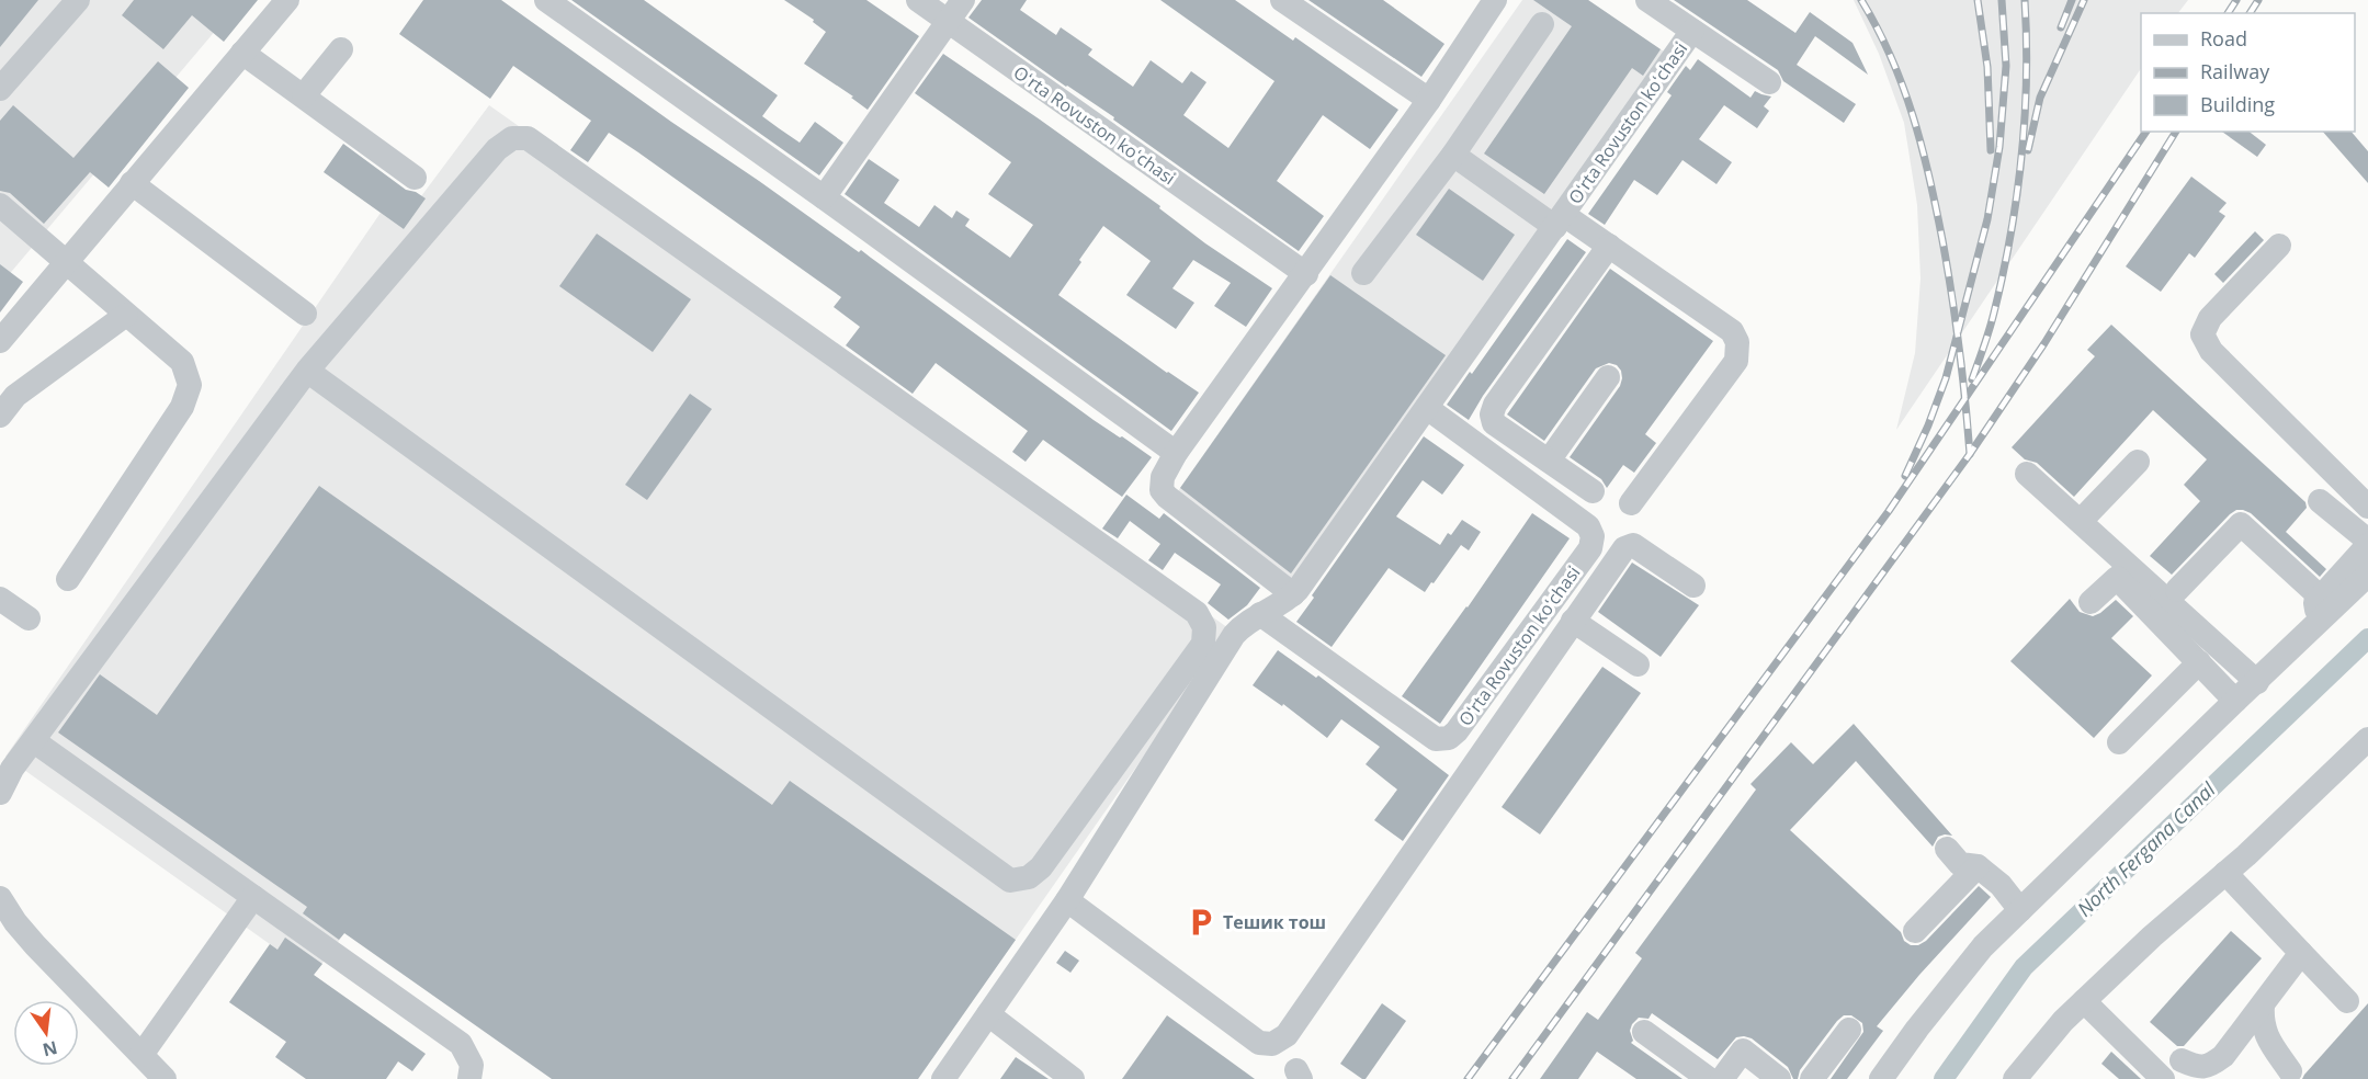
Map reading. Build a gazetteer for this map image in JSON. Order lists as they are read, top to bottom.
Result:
{
  "streets": {
    "street": ["Oʻrta Rovuston koʻchasi"]
  },
  "water": ["North Fergana Canal"],
  "places": {
    "parking": ["Тешик тош"]
  },
  "legend": ["Road", "Railway", "Building"],
  "north": "bottom"
}
